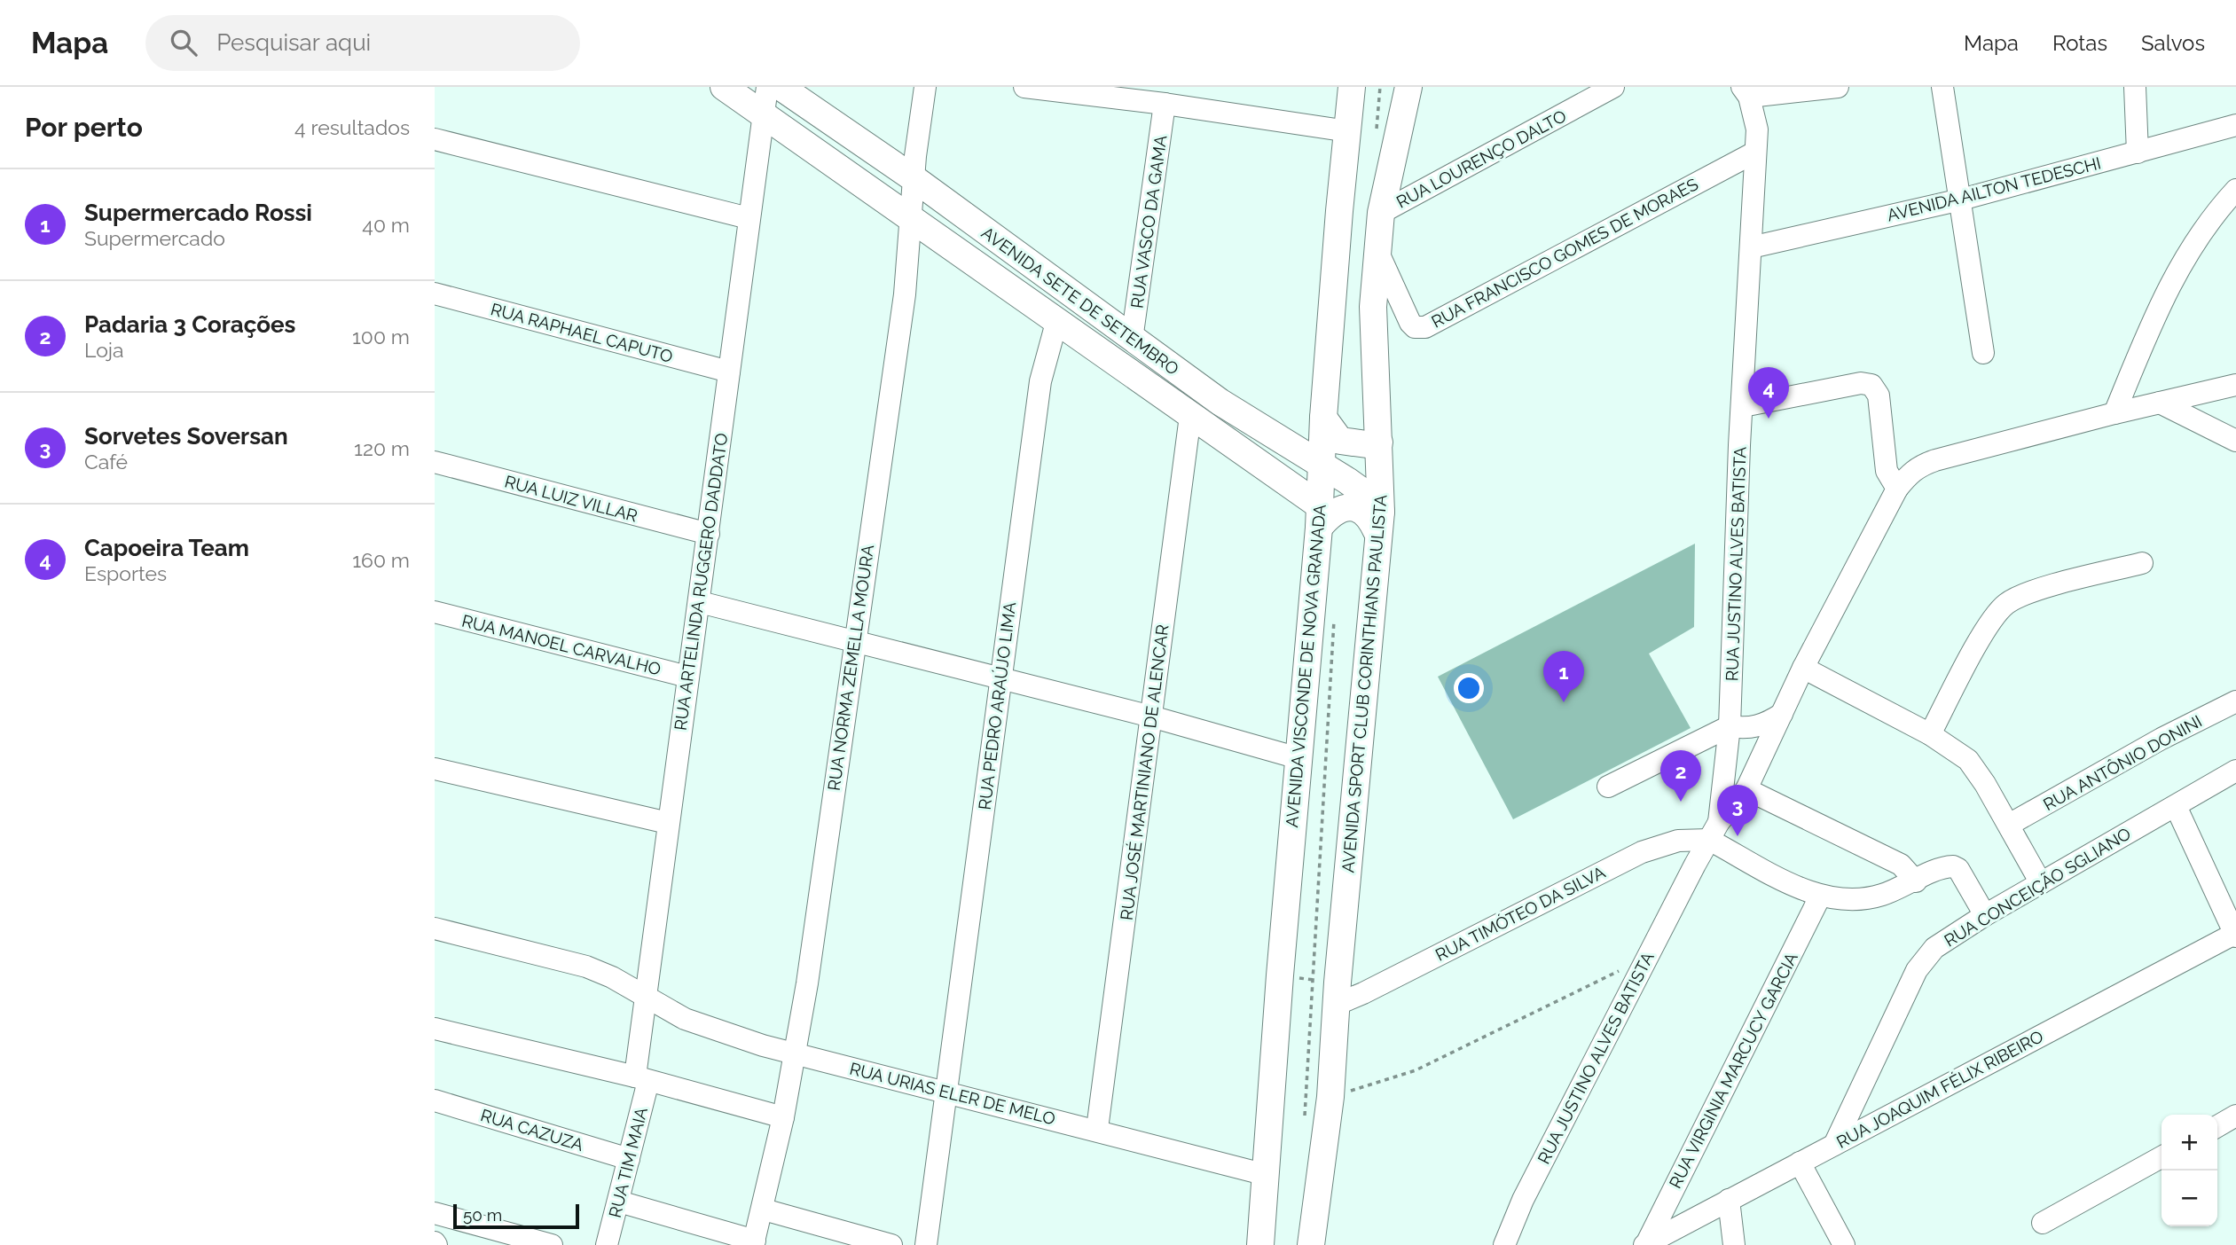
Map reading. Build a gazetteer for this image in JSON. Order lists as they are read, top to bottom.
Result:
{
  "streets": {
    "main road": ["AVENIDA SETE DE SETEMBRO", "AVENIDA VISCONDE DE NOVA GRANADA", "AVENIDA SPORT CLUB CORINTHIANS PAULISTA"],
    "street": [
      "RUA LOURENÇO DALTO",
      "AVENIDA AILTON TEDESCHI",
      "RUA VASCO DA GAMA",
      "RUA FRANCISCO GOMES DE MORAES",
      "RUA RAPHAEL CAPUTO",
      "RUA LUIZ VILLAR",
      "RUA JUSTINO ALVES BATISTA",
      "RUA ARTELINDA RUGGERO DADDATO",
      "RUA MANOEL CARVALHO",
      "RUA NORMA ZEMELLA MOURA",
      "RUA PEDRO ARAÚJO LIMA",
      "RUA ANTÔNIO DONINI",
      "RUA JOSÉ MARTINIANO DE ALENCAR",
      "RUA CONCEIÇÃO SGLIANO",
      "RUA TIMÓTEO DA SILVA",
      "RUA VIRGINIA MARCUCY GARCIA",
      "RUA JOAQUIM FÉLIX RIBEIRO",
      "RUA URIAS ELER DE MELO",
      "RUA CAZUZA",
      "RUA TIM MAIA"
    ]
  },
  "crossings": [
    ["RUA LOURENÇO DALTO", "AVENIDA SPORT CLUB CORINTHIANS PAULISTA"],
    ["AVENIDA AILTON TEDESCHI", "RUA JUSTINO ALVES BATISTA"],
    ["RUA VASCO DA GAMA", "AVENIDA SETE DE SETEMBRO"],
    ["RUA FRANCISCO GOMES DE MORAES", "RUA JUSTINO ALVES BATISTA"],
    ["RUA FRANCISCO GOMES DE MORAES", "AVENIDA SPORT CLUB CORINTHIANS PAULISTA"],
    ["AVENIDA SETE DE SETEMBRO", "RUA ARTELINDA RUGGERO DADDATO"],
    ["AVENIDA SETE DE SETEMBRO", "AVENIDA VISCONDE DE NOVA GRANADA"],
    ["AVENIDA SETE DE SETEMBRO", "RUA NORMA ZEMELLA MOURA"],
    ["AVENIDA SETE DE SETEMBRO", "AVENIDA SPORT CLUB CORINTHIANS PAULISTA"],
    ["AVENIDA SETE DE SETEMBRO", "RUA PEDRO ARAÚJO LIMA"],
    ["AVENIDA SETE DE SETEMBRO", "RUA JOSÉ MARTINIANO DE ALENCAR"],
    ["RUA RAPHAEL CAPUTO", "RUA ARTELINDA RUGGERO DADDATO"],
    ["RUA LUIZ VILLAR", "RUA ARTELINDA RUGGERO DADDATO"],
    ["RUA JUSTINO ALVES BATISTA", "RUA TIMÓTEO DA SILVA"],
    ["RUA ARTELINDA RUGGERO DADDATO", "RUA MANOEL CARVALHO"],
    ["RUA ARTELINDA RUGGERO DADDATO", "RUA URIAS ELER DE MELO"],
    ["RUA ARTELINDA RUGGERO DADDATO", "RUA TIM MAIA"],
    ["AVENIDA VISCONDE DE NOVA GRANADA", "RUA URIAS ELER DE MELO"],
    ["RUA NORMA ZEMELLA MOURA", "RUA URIAS ELER DE MELO"],
    ["AVENIDA SPORT CLUB CORINTHIANS PAULISTA", "RUA TIMÓTEO DA SILVA"],
    ["RUA PEDRO ARAÚJO LIMA", "RUA URIAS ELER DE MELO"],
    ["RUA JOSÉ MARTINIANO DE ALENCAR", "RUA URIAS ELER DE MELO"],
    ["RUA CONCEIÇÃO SGLIANO", "RUA JOAQUIM FÉLIX RIBEIRO"],
    ["RUA VIRGINIA MARCUCY GARCIA", "RUA JOAQUIM FÉLIX RIBEIRO"],
    ["RUA CAZUZA", "RUA TIM MAIA"]
  ],
  "scale_bar": "50 m",
  "page": {
    "header": "Mapa",
    "search": "Pesquisar aqui",
    "nav": ["Mapa", "Rotas", "Salvos"],
    "heading": ["Por perto", "4 resultados"],
    "list": [
      {
        "mark": "1",
        "name": "Supermercado Rossi",
        "note": "Supermercado",
        "value": "40 m"
      },
      {
        "mark": "2",
        "name": "Padaria 3 Corações",
        "note": "Loja",
        "value": "100 m"
      },
      {
        "mark": "3",
        "name": "Sorvetes Soversan",
        "note": "Café",
        "value": "120 m"
      },
      {
        "mark": "4",
        "name": "Capoeira Team",
        "note": "Esportes",
        "value": "160 m"
      }
    ],
    "pins": [
      "4",
      "1",
      "2",
      "3"
    ],
    "map_buttons": ["+", "−"],
    "scale": "50 m"
  }
}
